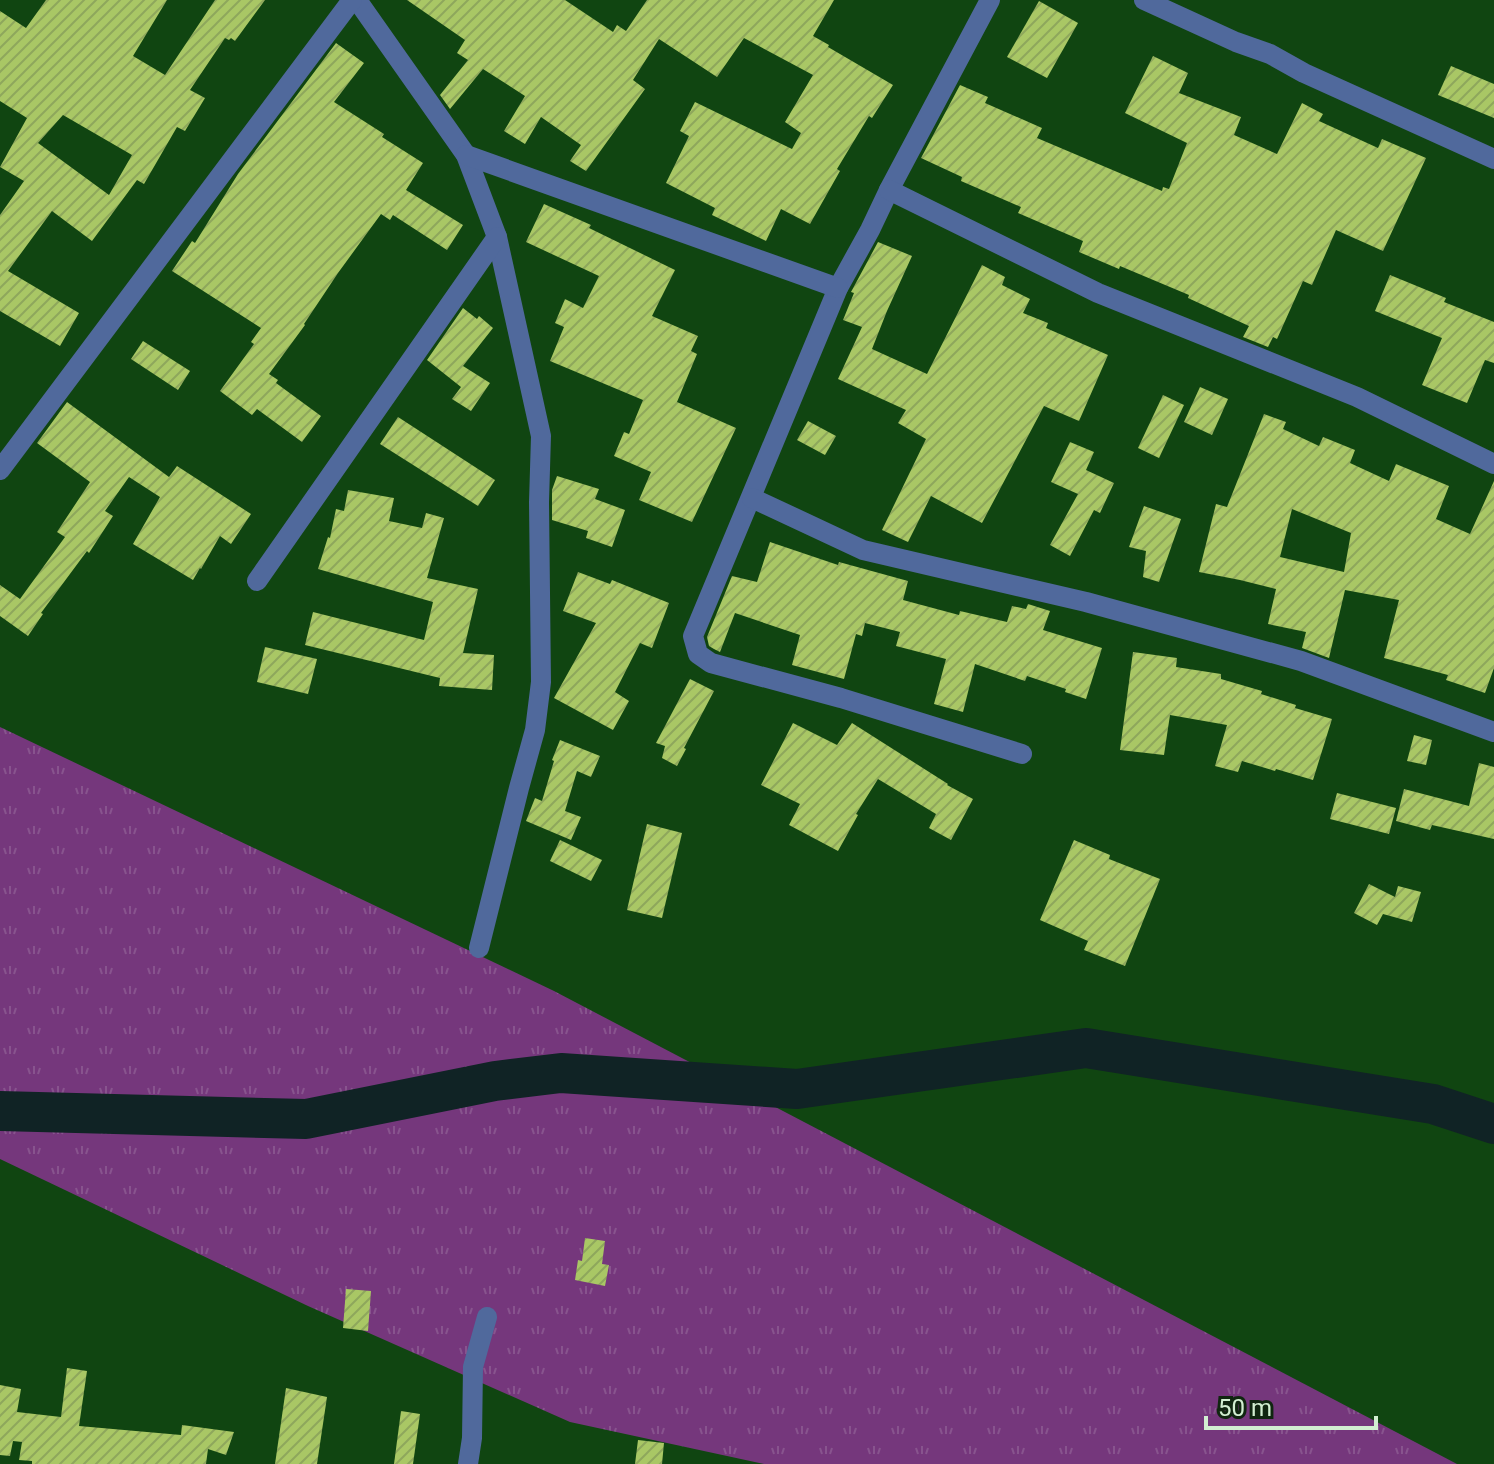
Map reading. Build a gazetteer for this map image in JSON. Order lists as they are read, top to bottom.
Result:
{
  "scale_bar": "50 m"
}
